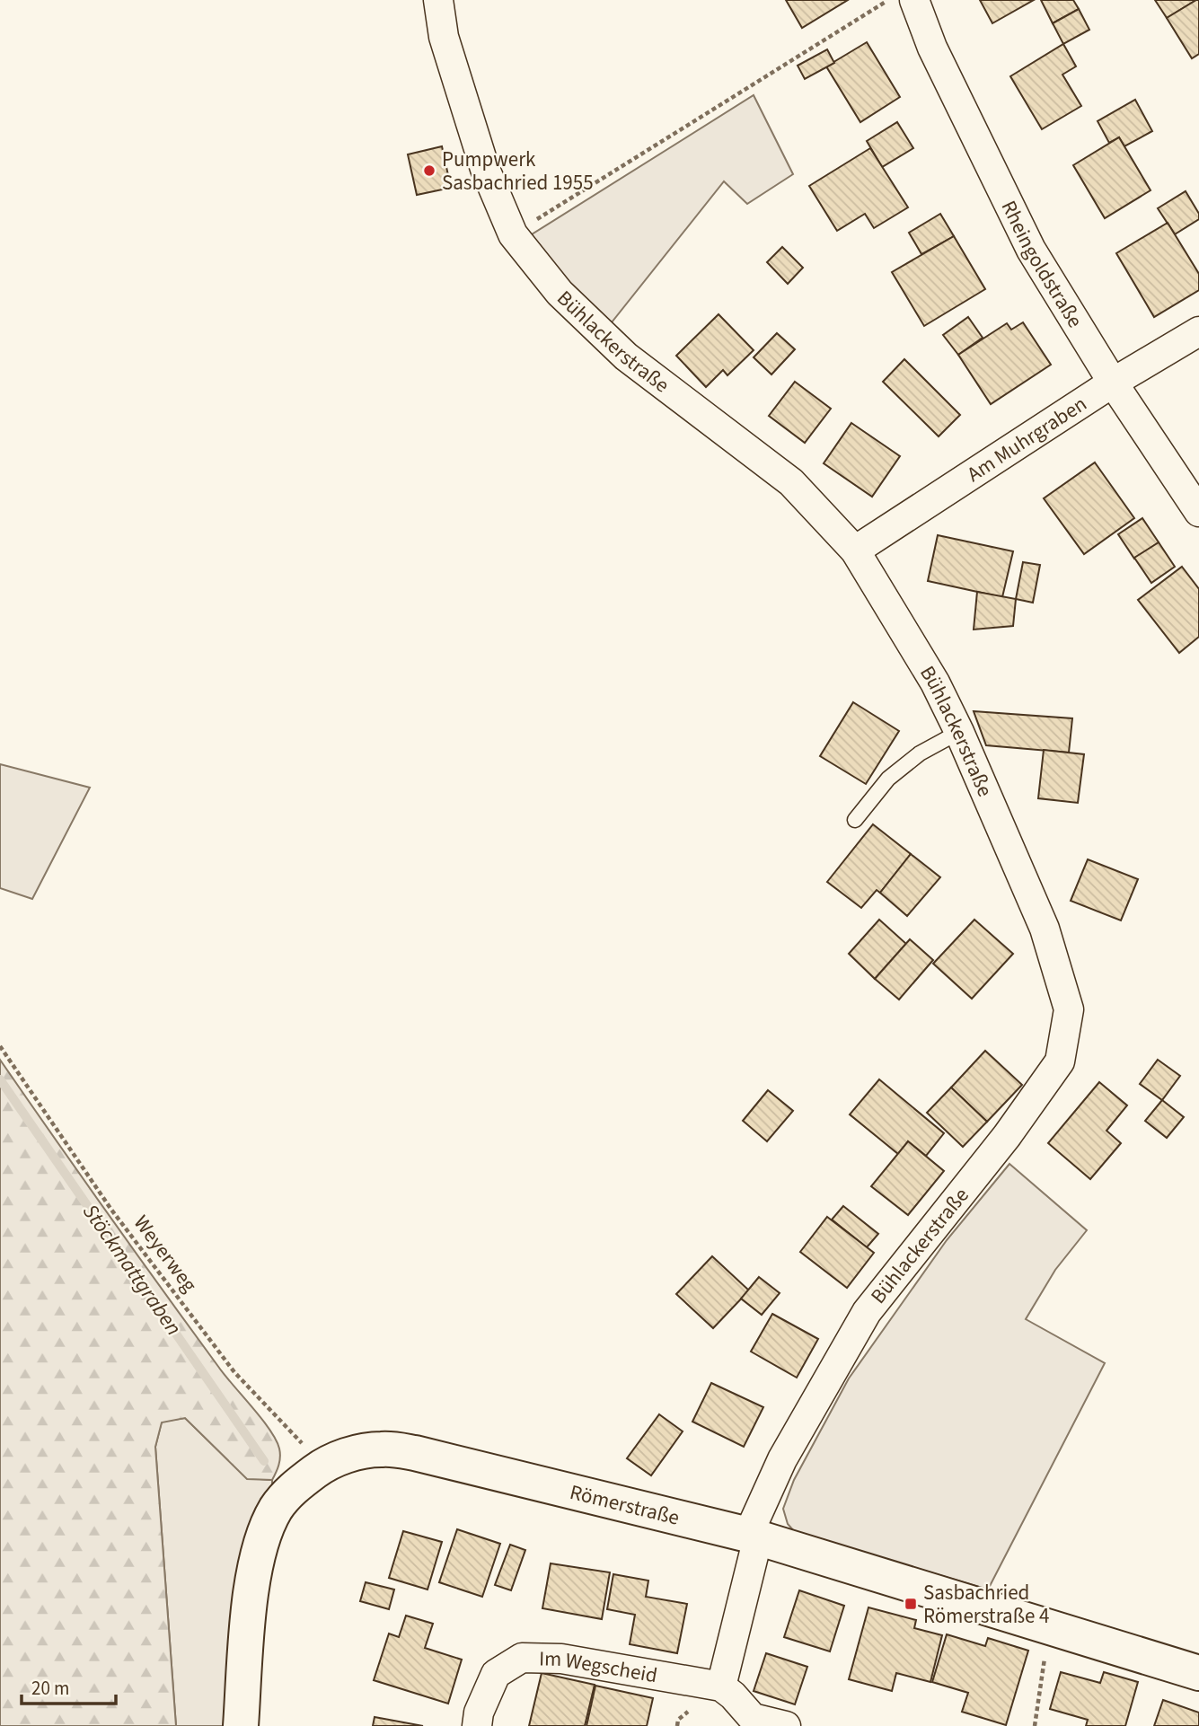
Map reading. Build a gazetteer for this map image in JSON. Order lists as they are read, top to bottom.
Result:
{
  "streets": {
    "street": [
      "Rheingoldstraße",
      "Bühlackerstraße",
      "Am Muhrgraben",
      "Römerstraße",
      "Im Wegscheid"
    ],
    "path": ["Weyerweg"]
  },
  "crossings": [
    ["Rheingoldstraße", "Am Muhrgraben"],
    ["Bühlackerstraße", "Am Muhrgraben"],
    ["Bühlackerstraße", "Römerstraße"],
    ["Weyerweg", "Römerstraße"]
  ],
  "water": ["Stöckmattgraben"],
  "places": {
    "other": ["Pumpwerk Sasbachried 1955"],
    "transit": ["Sasbachried Römerstraße 4"]
  },
  "scale_bar": "20 m"
}
